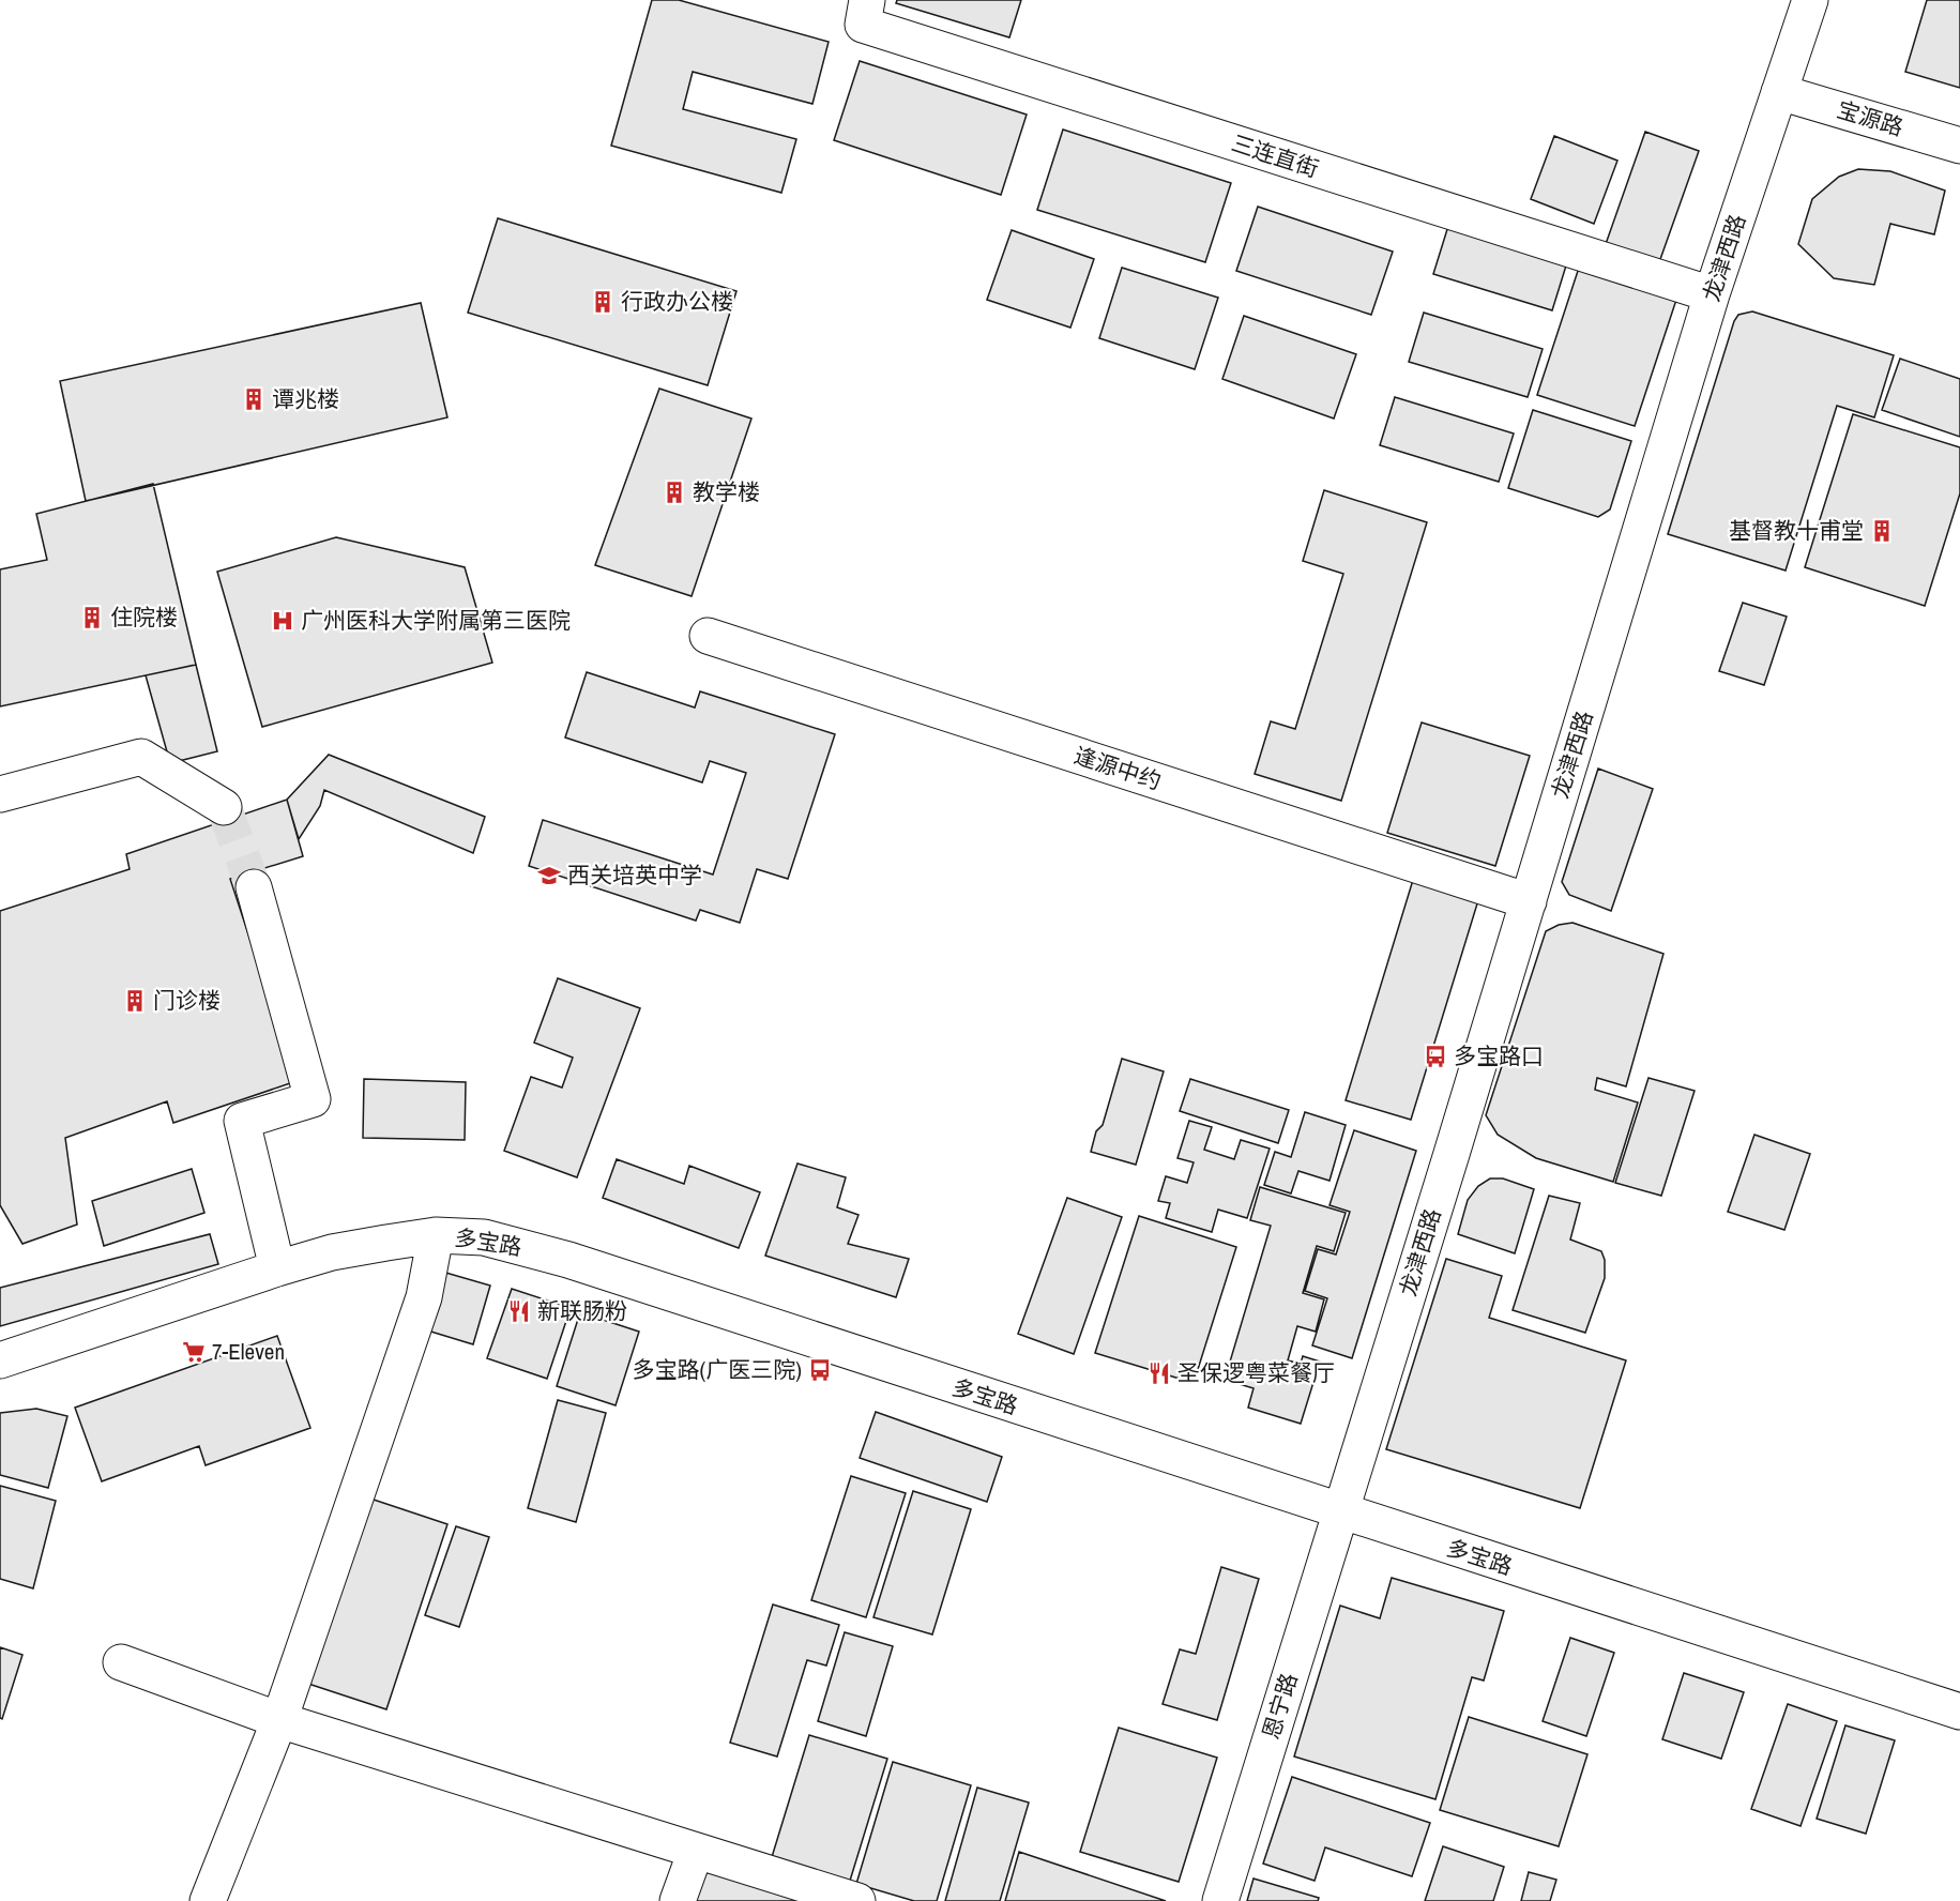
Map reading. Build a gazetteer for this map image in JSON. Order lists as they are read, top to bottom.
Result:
{
  "streets": {
    "street": [
      "宝源路",
      "三连直街",
      "龙津西路",
      "逢源中约",
      "多宝路",
      "恩宁路"
    ]
  },
  "crossings": [
    ["宝源路", "龙津西路"],
    ["三连直街", "龙津西路"],
    ["龙津西路", "逢源中约"],
    ["龙津西路", "多宝路"],
    ["龙津西路", "恩宁路"],
    ["多宝路", "恩宁路"]
  ],
  "places": {
    "building": [
      "行政办公楼",
      "谭兆楼",
      "教学楼",
      "基督教十甫堂",
      "住院楼",
      "门诊楼"
    ],
    "hospital": ["广州医科大学附属第三医院"],
    "school or university": ["西关培英中学"],
    "bus stop": ["多宝路口", "多宝路(广医三院)"],
    "restaurant": ["新联肠粉", "圣保逻粤菜餐厅"],
    "supermarket": ["7-Eleven"]
  }
}
